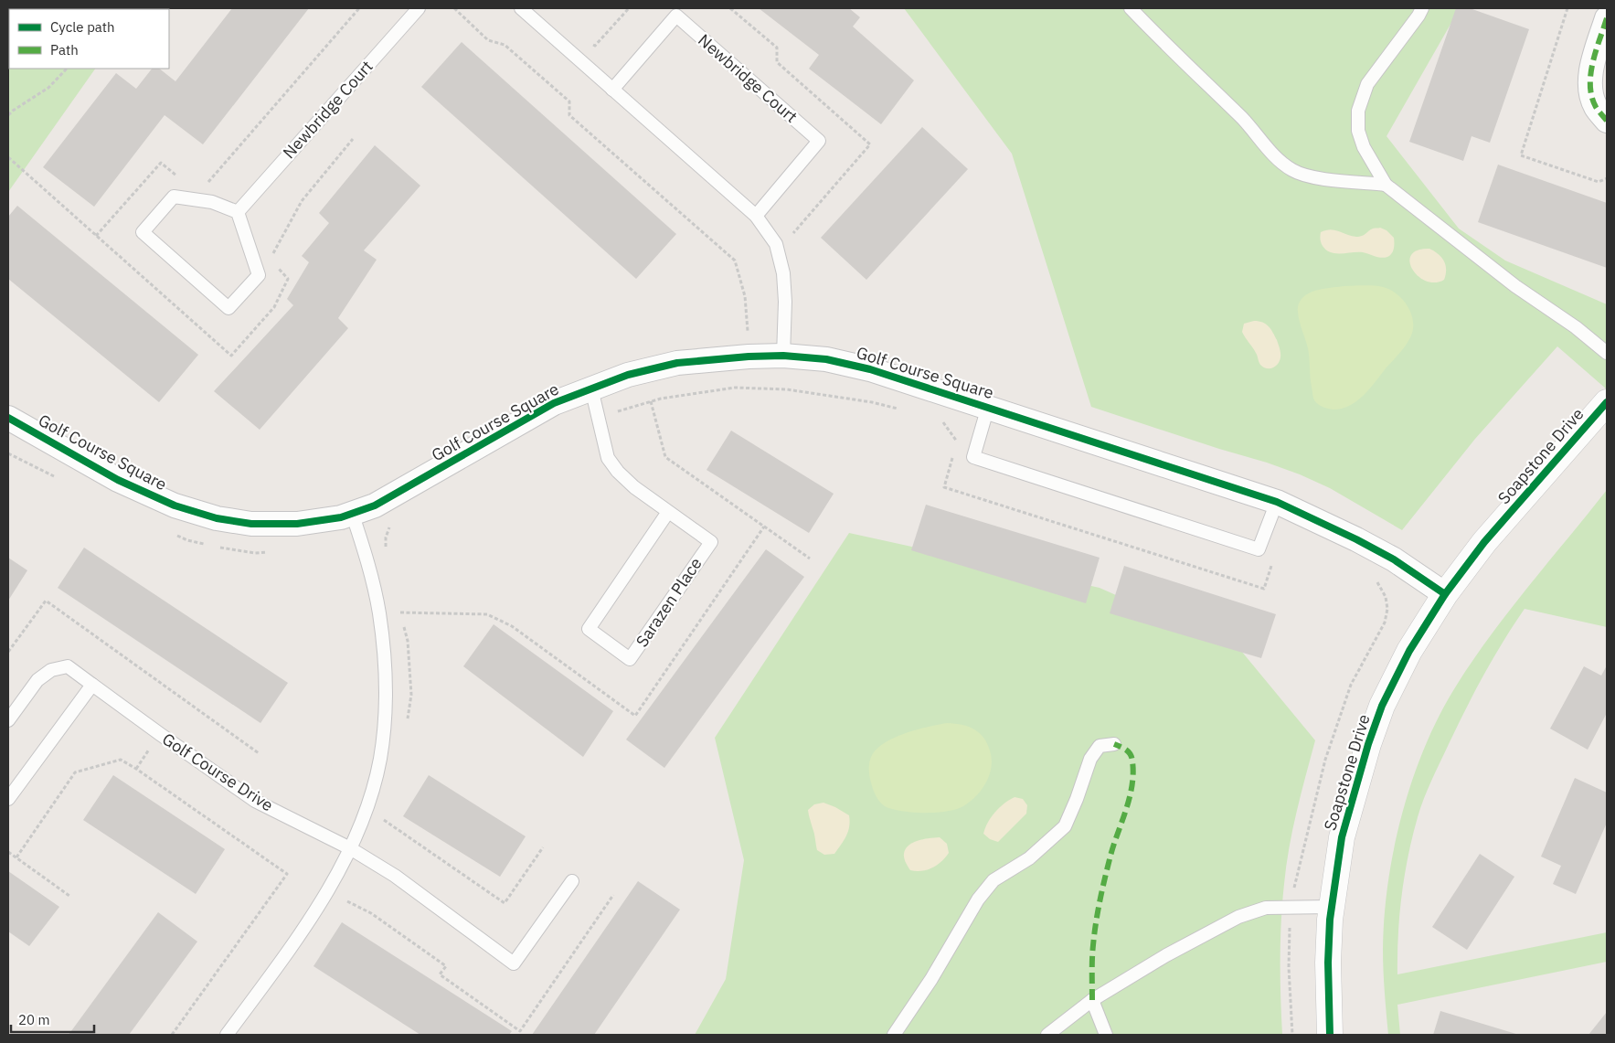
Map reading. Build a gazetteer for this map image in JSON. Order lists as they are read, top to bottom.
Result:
{
  "streets": {
    "street": ["Golf Course Square", "Soapstone Drive"],
    "lane": ["Newbridge Court", "Sarazen Place", "Golf Course Drive"]
  },
  "crossings": [
    ["Golf Course Square", "Soapstone Drive"],
    ["Golf Course Square", "Sarazen Place"]
  ],
  "legend": ["Cycle path", "Path"],
  "scale_bar": "20 m"
}
